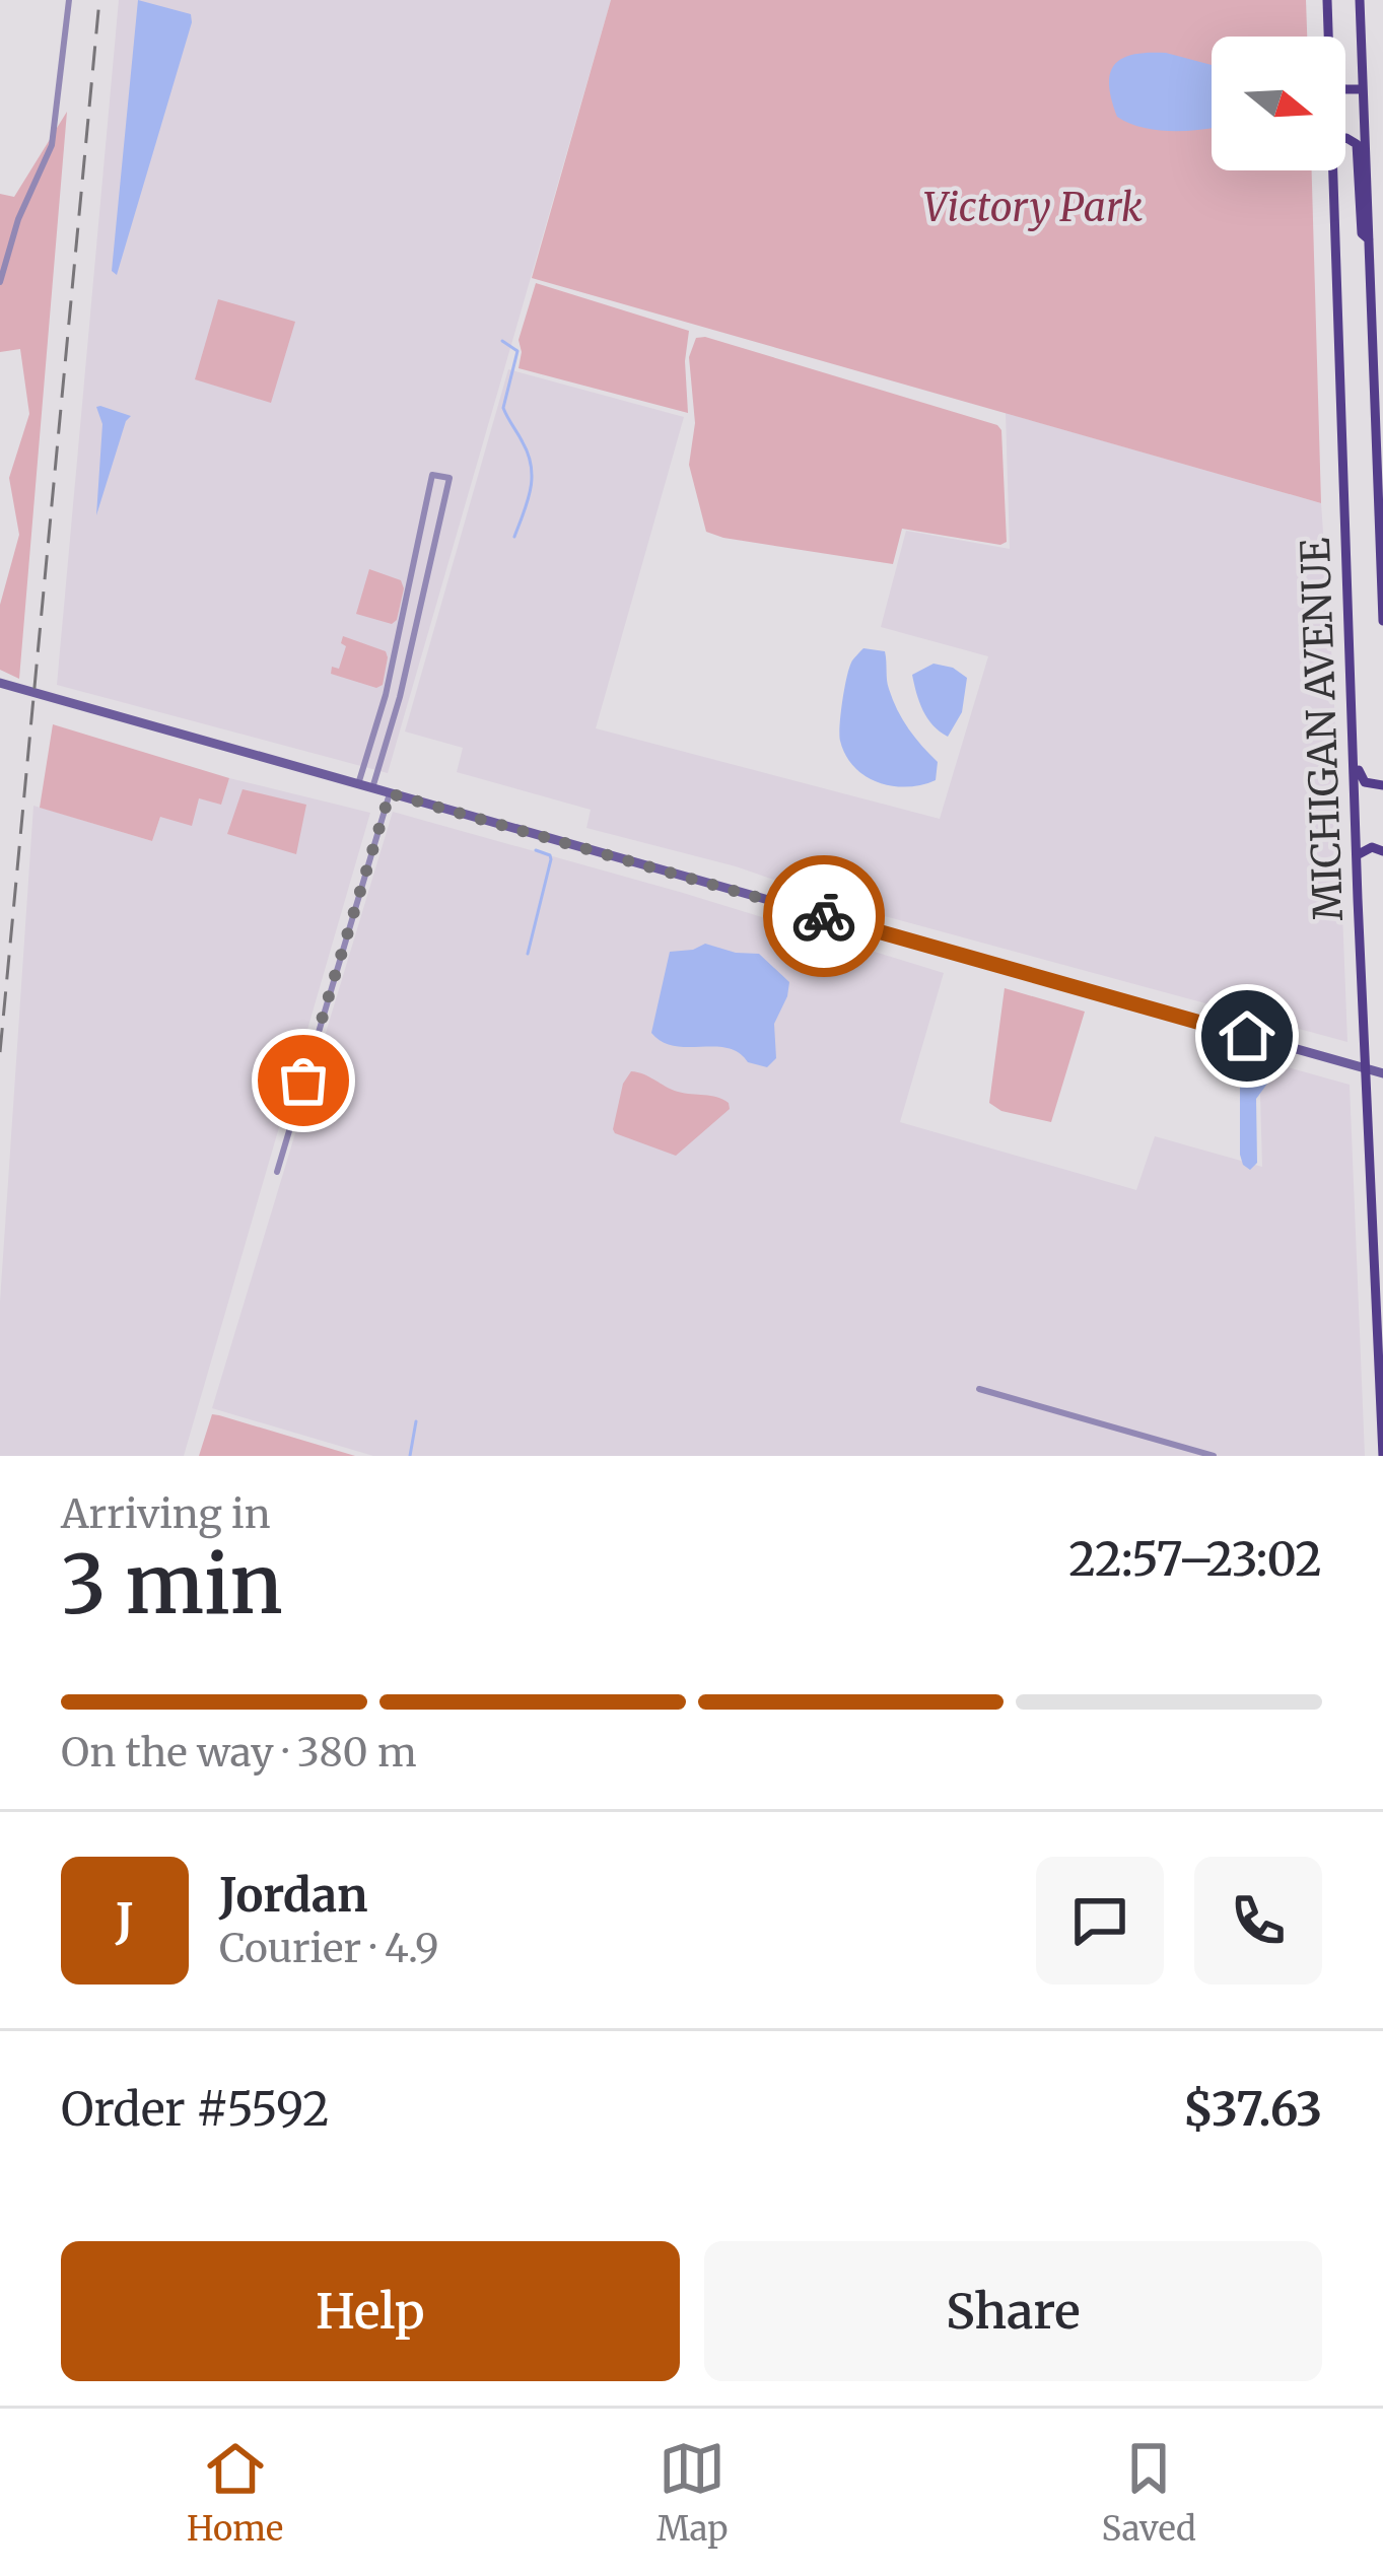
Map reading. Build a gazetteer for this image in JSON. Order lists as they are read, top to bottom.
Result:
{
  "streets": {
    "main road": ["MICHIGAN AVENUE"]
  },
  "parks": ["Victory Park"],
  "north": "right",
  "page": {
    "heading": ["3 min", "Arriving in", "22:57–23:02"],
    "panel": [
      "Jordan",
      "Courier · 4.9",
      "Order #5592",
      "$37.63"
    ],
    "bar": "On the way · 380 m",
    "round": "J",
    "buttons": ["Help", "Share"],
    "tabs": ["Home", "Map", "Saved"]
  }
}
